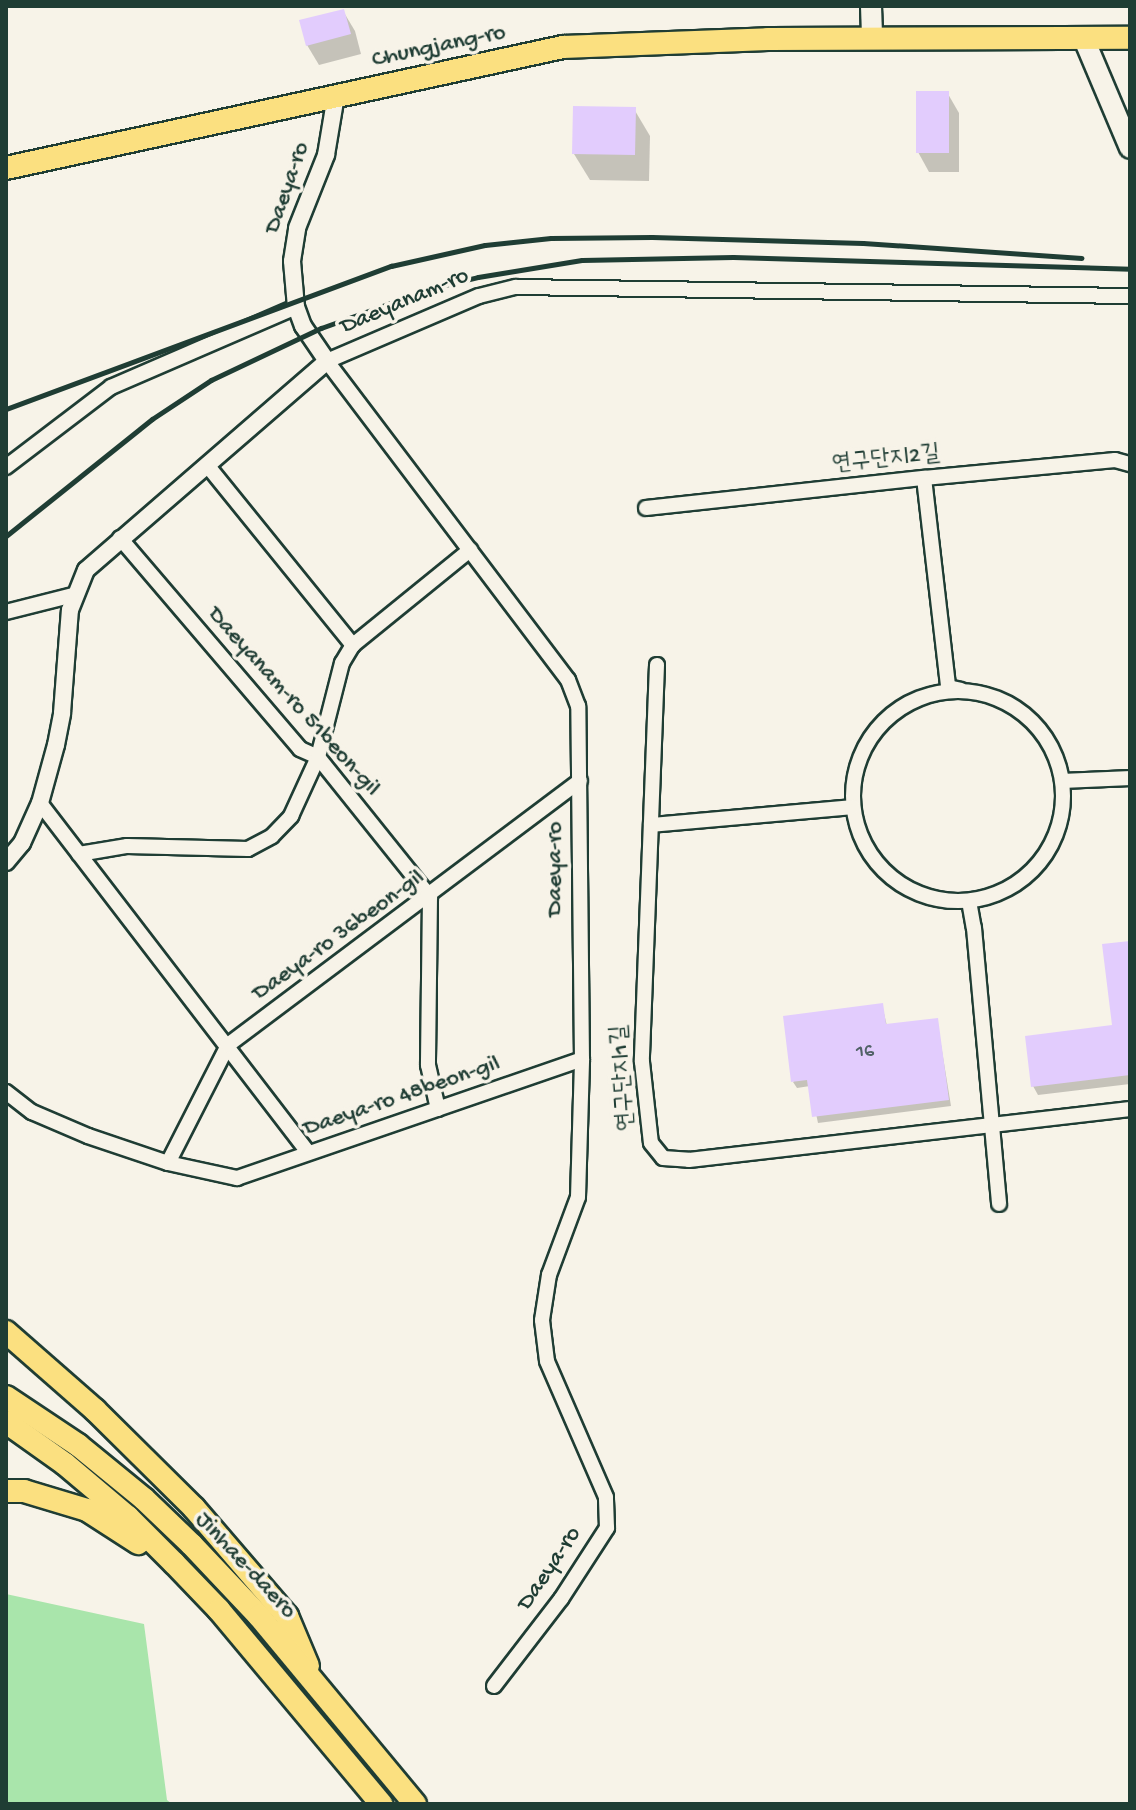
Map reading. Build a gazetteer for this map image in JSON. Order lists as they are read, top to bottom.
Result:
{
  "streets": {
    "main road": ["Chungjang-ro", "Jinhae-daero"],
    "street": [
      "Daeya-ro",
      "Daeyanam-ro",
      "연구단지2길",
      "Daeyanam-ro 51beon-gil",
      "Daeya-ro 36beon-gil",
      "연구단지1길",
      "Daeya-ro 48beon-gil"
    ]
  },
  "crossings": [
    ["Chungjang-ro", "Daeya-ro"],
    ["Daeya-ro", "Daeyanam-ro"],
    ["Daeya-ro", "Daeya-ro 36beon-gil"],
    ["Daeya-ro", "Daeya-ro 48beon-gil"],
    ["Daeyanam-ro", "Daeyanam-ro 51beon-gil"],
    ["Daeyanam-ro 51beon-gil", "Daeya-ro 36beon-gil"],
    ["Daeya-ro 36beon-gil", "Daeya-ro 48beon-gil"]
  ],
  "house_numbers": ["16"]
}
